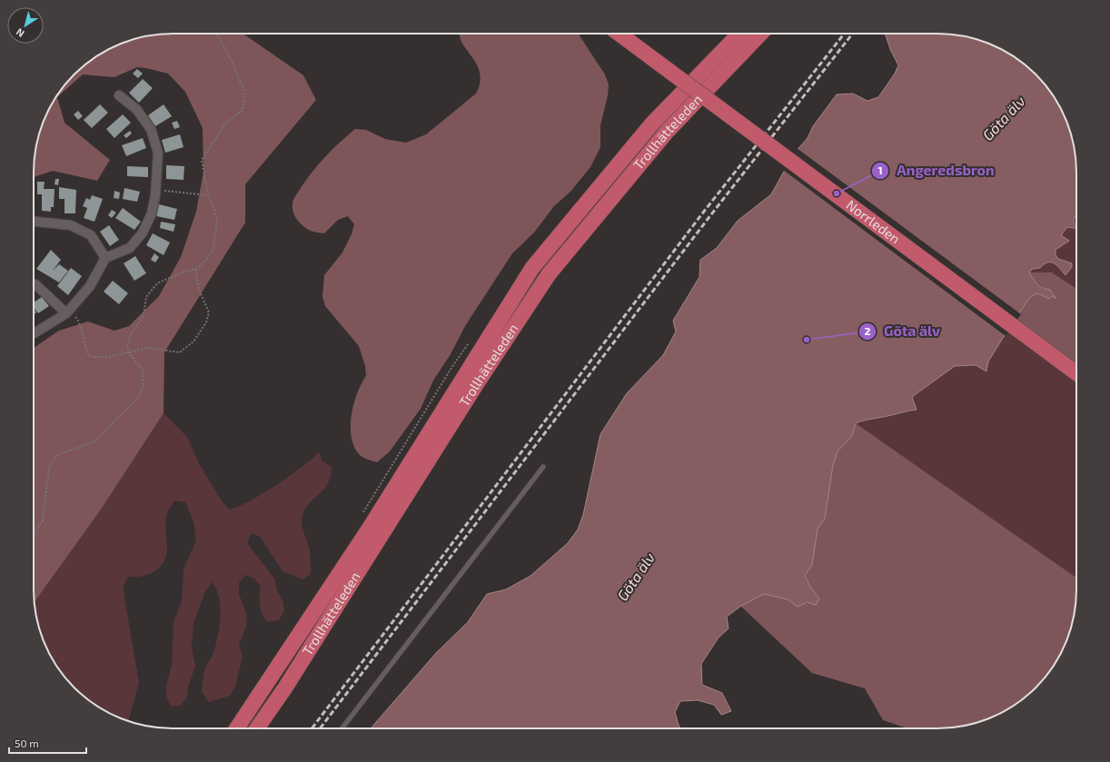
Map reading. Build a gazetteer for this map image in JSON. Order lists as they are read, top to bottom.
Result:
{
  "streets": {
    "highway": ["Trollhätteleden", "Norrleden"]
  },
  "water": ["Göta älv"],
  "places": ["Angeredsbron", "Göta älv"],
  "scale_bar": "50 m",
  "north": "bottom left"
}
